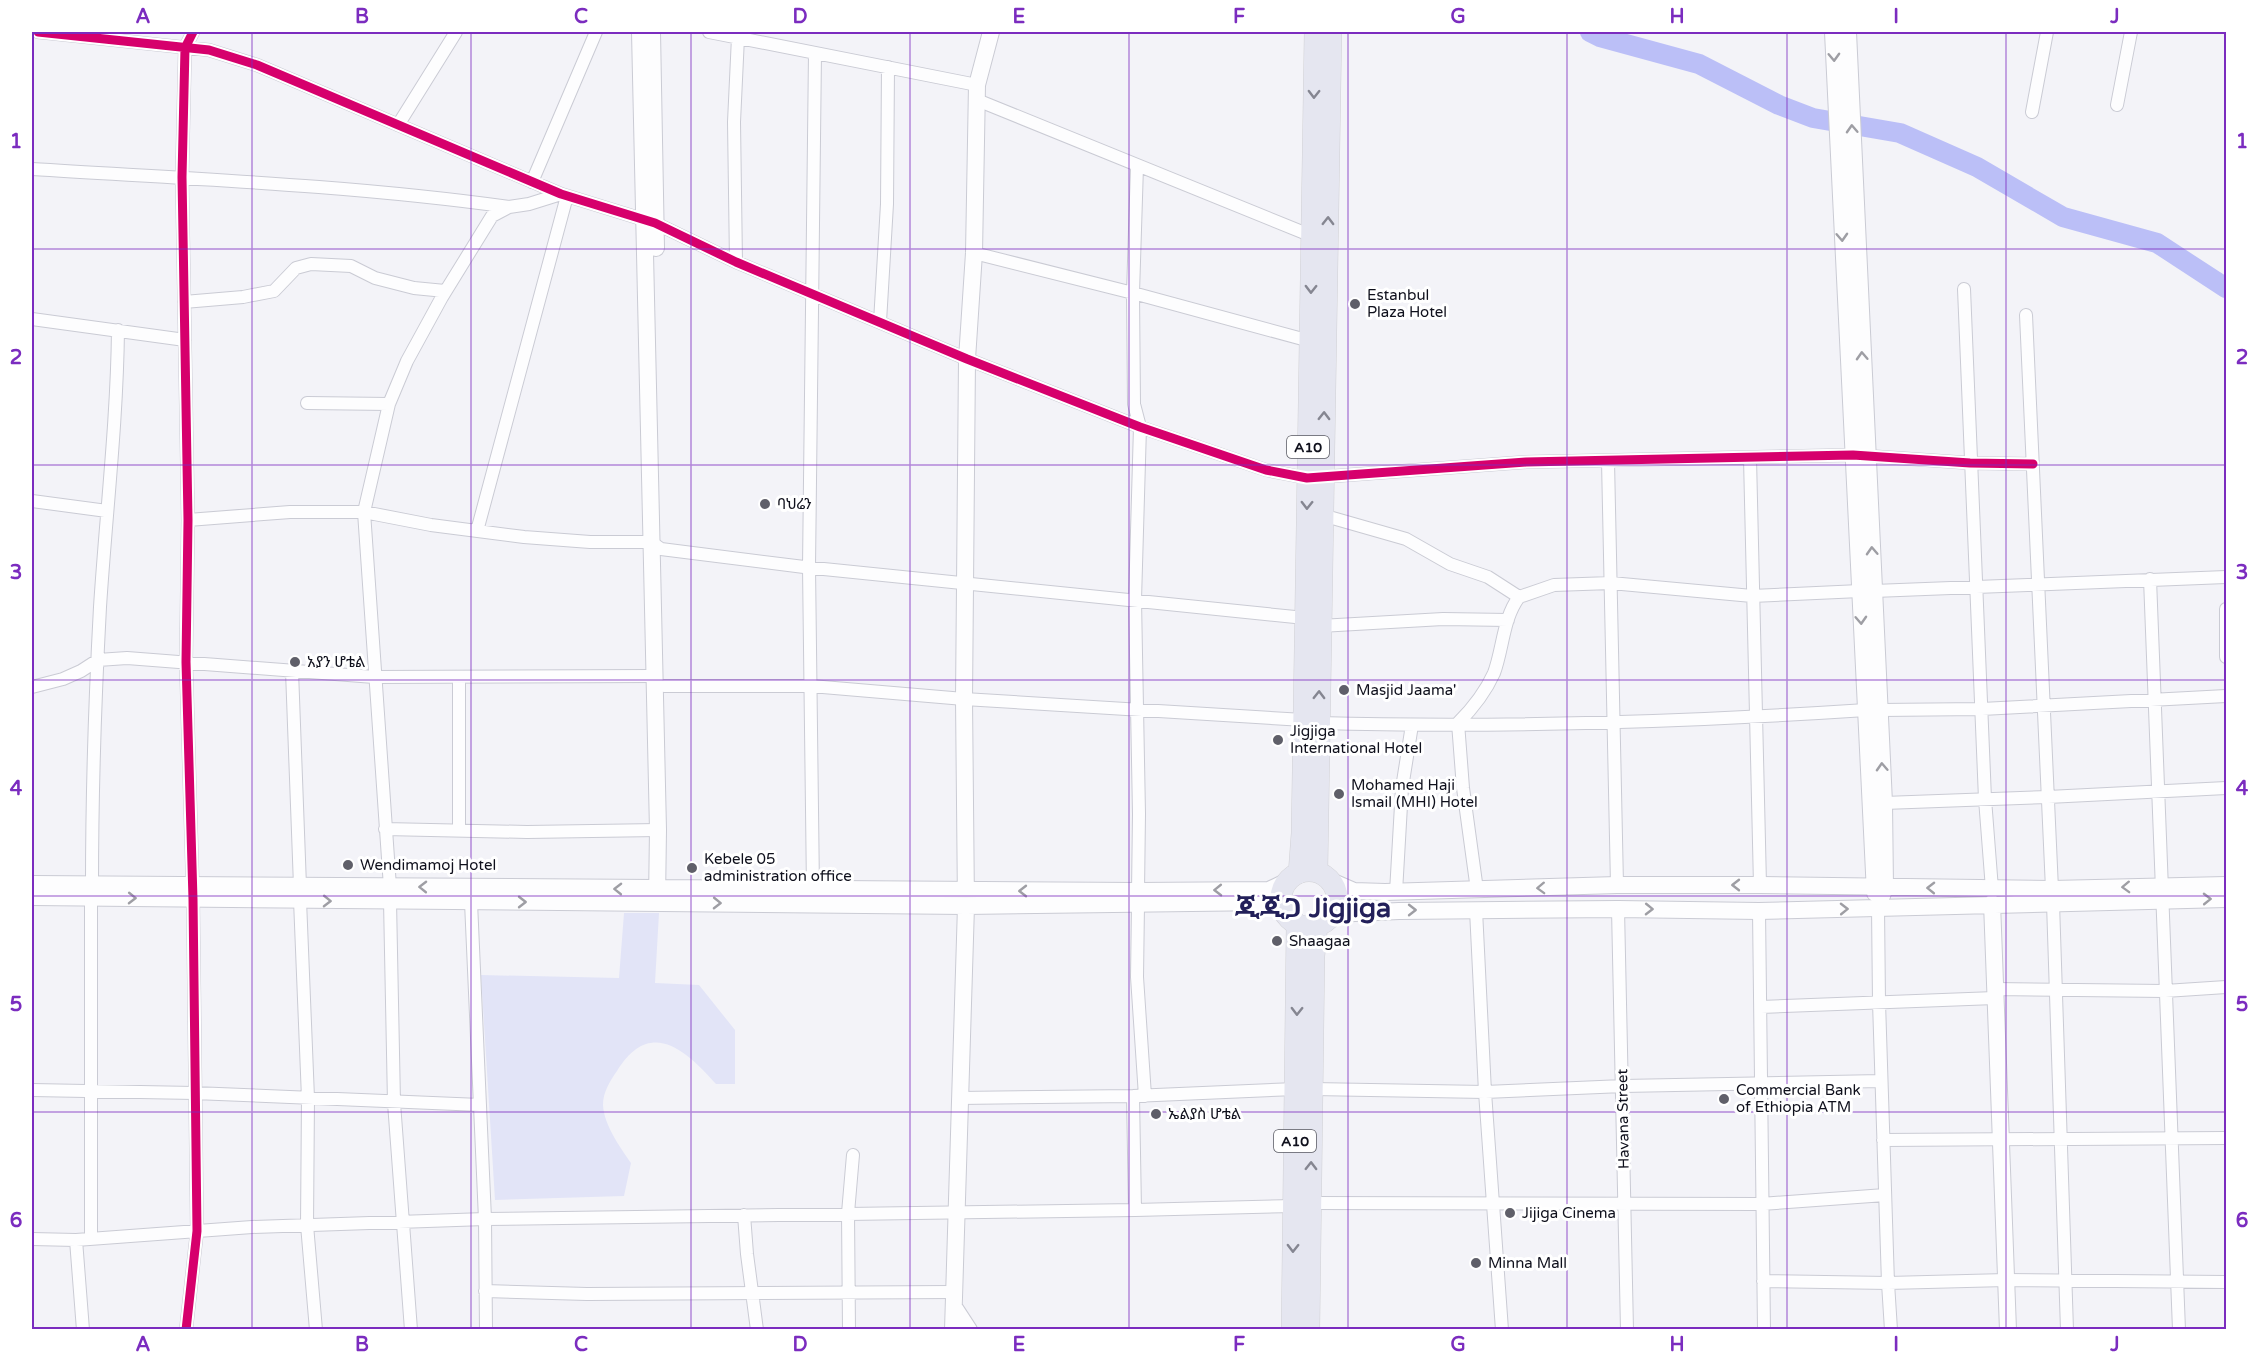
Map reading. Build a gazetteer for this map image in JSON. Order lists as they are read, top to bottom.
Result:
{
  "streets": {
    "highway": ["A10"],
    "street": ["Havana Street"]
  },
  "districts": ["ጂጂጋ Jigjiga"],
  "places": [
    "Estanbul Plaza Hotel",
    "ባህሬን",
    "አያን ሆቴል",
    "Masjid Jaama'",
    "Jigjiga International Hotel",
    "Mohamed Haji Ismail (MHI) Hotel",
    "Wendimamoj Hotel",
    "Kebele 05 administration office",
    "Shaagaa",
    "Commercial Bank of Ethiopia ATM",
    "ኤልያስ ሆቴል",
    "Jijiga Cinema",
    "Minna Mall"
  ],
  "grid": {
    "columns": [
      "A",
      "B",
      "C",
      "D",
      "E",
      "F",
      "G",
      "H",
      "I",
      "J"
    ],
    "rows": [
      "1",
      "2",
      "3",
      "4",
      "5",
      "6"
    ]
  }
}
